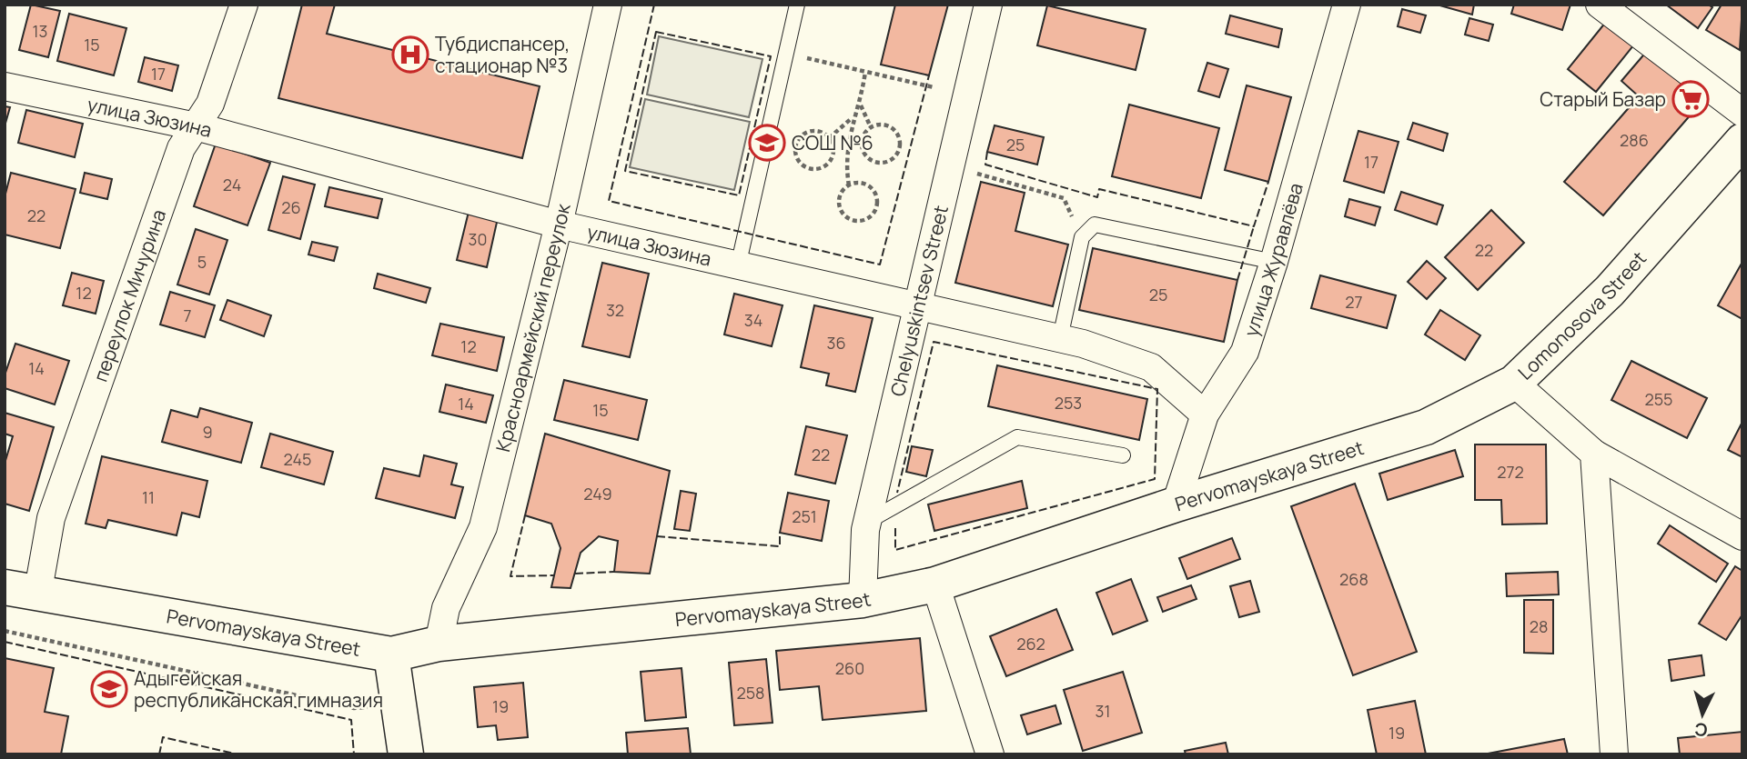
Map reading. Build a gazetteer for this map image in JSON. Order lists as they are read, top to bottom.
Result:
{
  "streets": {
    "street": [
      "улица Зюзина",
      "улица Журавлёва",
      "переулок Мичурина",
      "Chelyuskintsev Street",
      "Lomonosova Street",
      "Красноармейский переулок",
      "Pervomayskaya Street"
    ]
  },
  "crossings": [
    ["улица Зюзина", "улица Журавлёва"],
    ["улица Зюзина", "переулок Мичурина"],
    ["улица Зюзина", "Chelyuskintsev Street"],
    ["улица Зюзина", "Красноармейский переулок"],
    ["улица Журавлёва", "Pervomayskaya Street"],
    ["переулок Мичурина", "Pervomayskaya Street"],
    ["Chelyuskintsev Street", "Pervomayskaya Street"],
    ["Lomonosova Street", "Pervomayskaya Street"],
    ["Красноармейский переулок", "Pervomayskaya Street"]
  ],
  "places": {
    "hospital": ["Тубдиспансер, стационар №3"],
    "supermarket": ["Старый Базар"],
    "school or university": ["СОШ №6", "Адыгейская республиканская гимназия"]
  },
  "house_numbers": [
    "13",
    "15",
    "17",
    "286",
    "25",
    "17",
    "24",
    "26",
    "22",
    "30",
    "22",
    "5",
    "12",
    "25",
    "27",
    "32",
    "7",
    "34",
    "36",
    "12",
    "14",
    "255",
    "253",
    "14",
    "15",
    "9",
    "22",
    "245",
    "272",
    "249",
    "11",
    "251",
    "268",
    "28",
    "262",
    "260",
    "258",
    "19",
    "31",
    "19"
  ],
  "north": "bottom"
}
